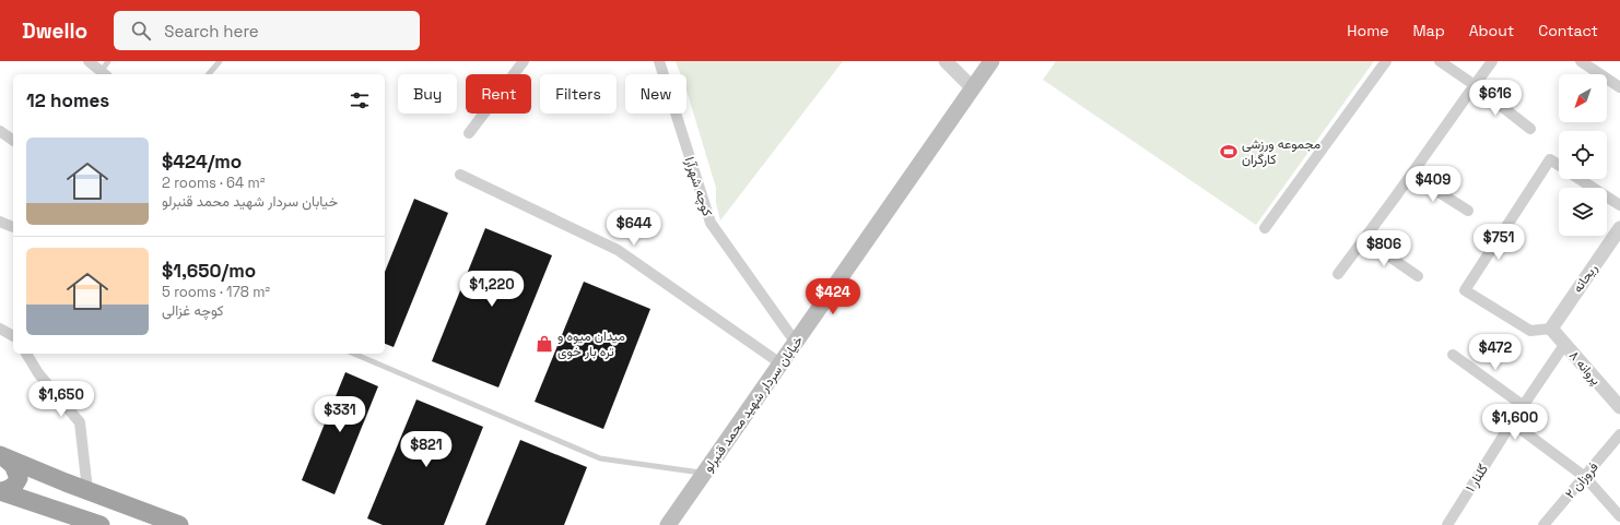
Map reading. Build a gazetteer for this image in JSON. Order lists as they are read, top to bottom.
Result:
{
  "streets": {
    "main road": ["خیابان سردار شهید محمد قنبرلو"],
    "street": [
      "کوچه شهرآرا",
      "ریحانه",
      "پروانه ۸",
      "۱ گلنار",
      "۲ فروزان"
    ]
  },
  "crossings": [
    ["کوچه شهرآرا", "خیابان سردار شهید محمد قنبرلو"],
    ["ریحانه", "پروانه ۸"],
    ["پروانه ۸", "۱ گلنار"]
  ],
  "places": {
    "sports": ["مجموعه ورزشی کارگران"],
    "shop": ["میدان میوه و تره بار خوی"]
  },
  "north": "bottom left",
  "page": {
    "header": "Dwello",
    "search": "Search here",
    "nav": [
      "Home",
      "Map",
      "About",
      "Contact"
    ],
    "chip": [
      "Buy",
      "Rent",
      "Filters",
      "New"
    ],
    "heading": "12 homes",
    "price": [
      "$616",
      "$409",
      "$644",
      "$751",
      "$806",
      "$1,220",
      "$424",
      "$472",
      "$1,650",
      "$331",
      "$1,600",
      "$821"
    ],
    "list": [
      {
        "name": "$424/mo",
        "note": "2 rooms · 64 m² · خیابان سردار شهید محمد قنبرلو"
      },
      {
        "name": "$1,650/mo",
        "note": "5 rooms · 178 m² · کوچه غزالی"
      }
    ]
  }
}
